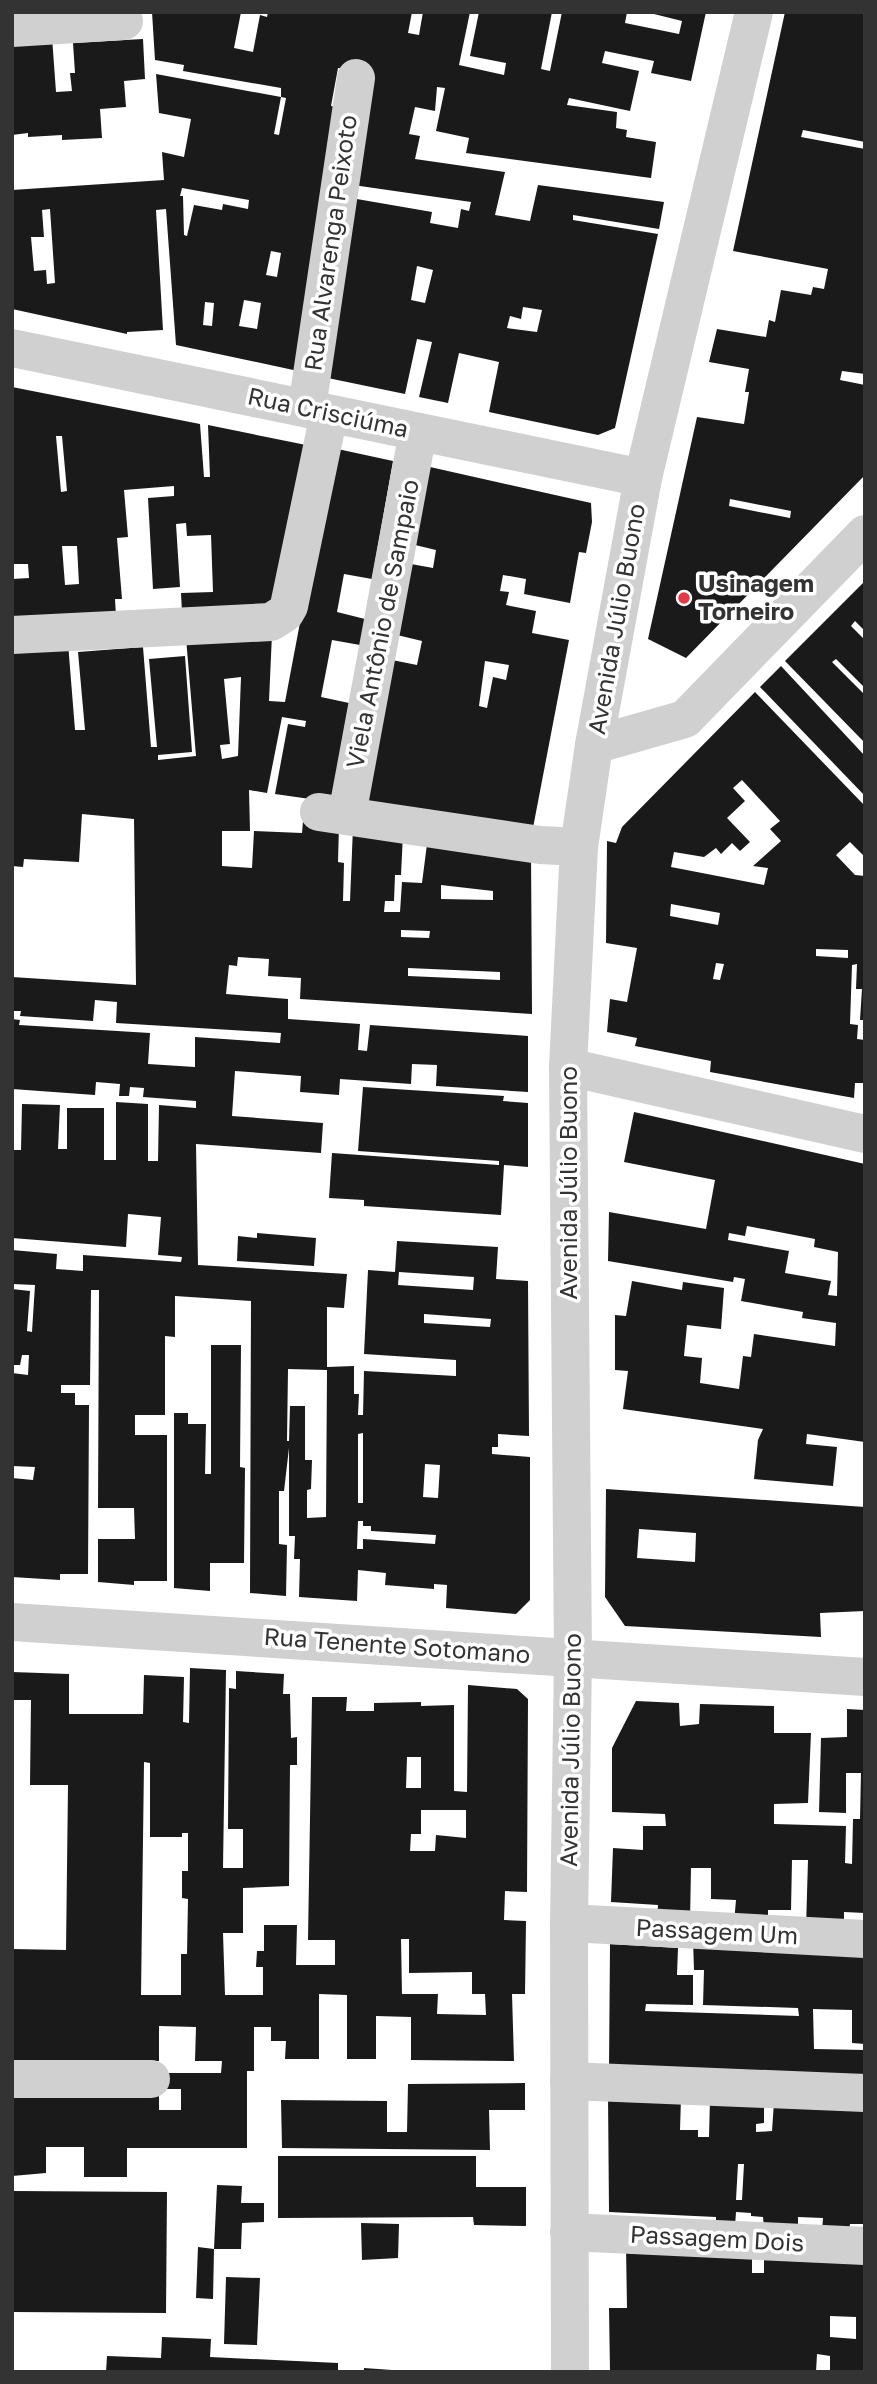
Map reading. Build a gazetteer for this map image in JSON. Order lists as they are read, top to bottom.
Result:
{
  "streets": {
    "street": [
      "Rua Alvarenga Peixoto",
      "Rua Crisciúma",
      "Avenida Júlio Buono",
      "Viela Antônio de Sampaio",
      "Rua Tenente Sotomano",
      "Passagem Um",
      "Passagem Dois"
    ]
  },
  "crossings": [
    ["Rua Alvarenga Peixoto", "Rua Crisciúma"],
    ["Rua Crisciúma", "Avenida Júlio Buono"],
    ["Rua Crisciúma", "Viela Antônio de Sampaio"],
    ["Avenida Júlio Buono", "Viela Antônio de Sampaio"],
    ["Avenida Júlio Buono", "Rua Tenente Sotomano"],
    ["Avenida Júlio Buono", "Passagem Um"],
    ["Avenida Júlio Buono", "Passagem Dois"]
  ],
  "places": ["Usinagem Torneiro"]
}
